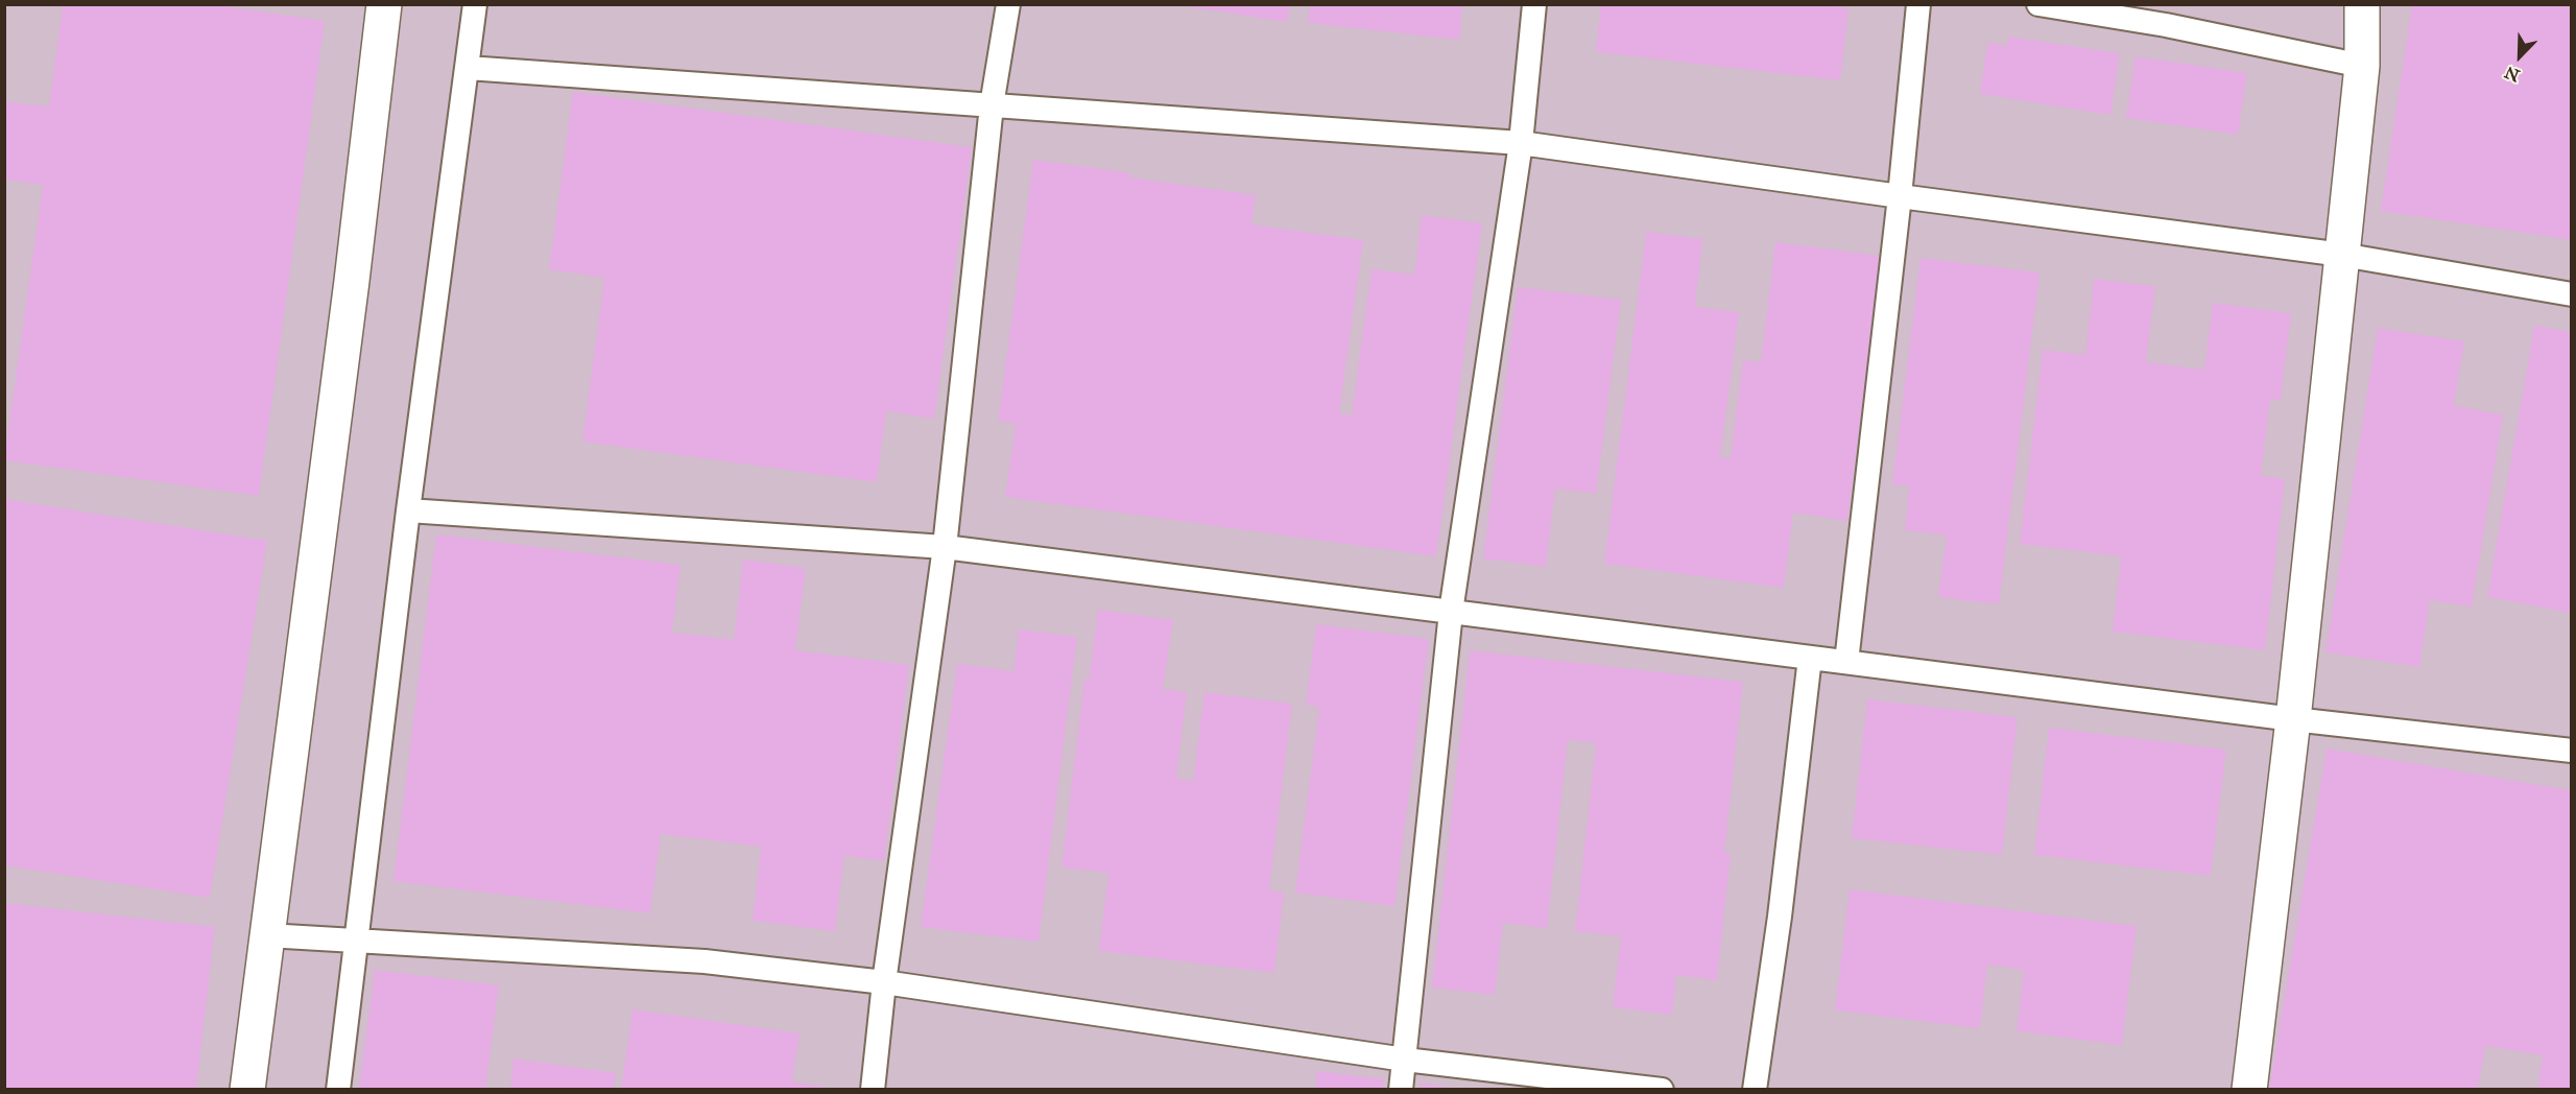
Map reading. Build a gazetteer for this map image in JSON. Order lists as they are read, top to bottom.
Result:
{
  "north": "bottom left"
}
